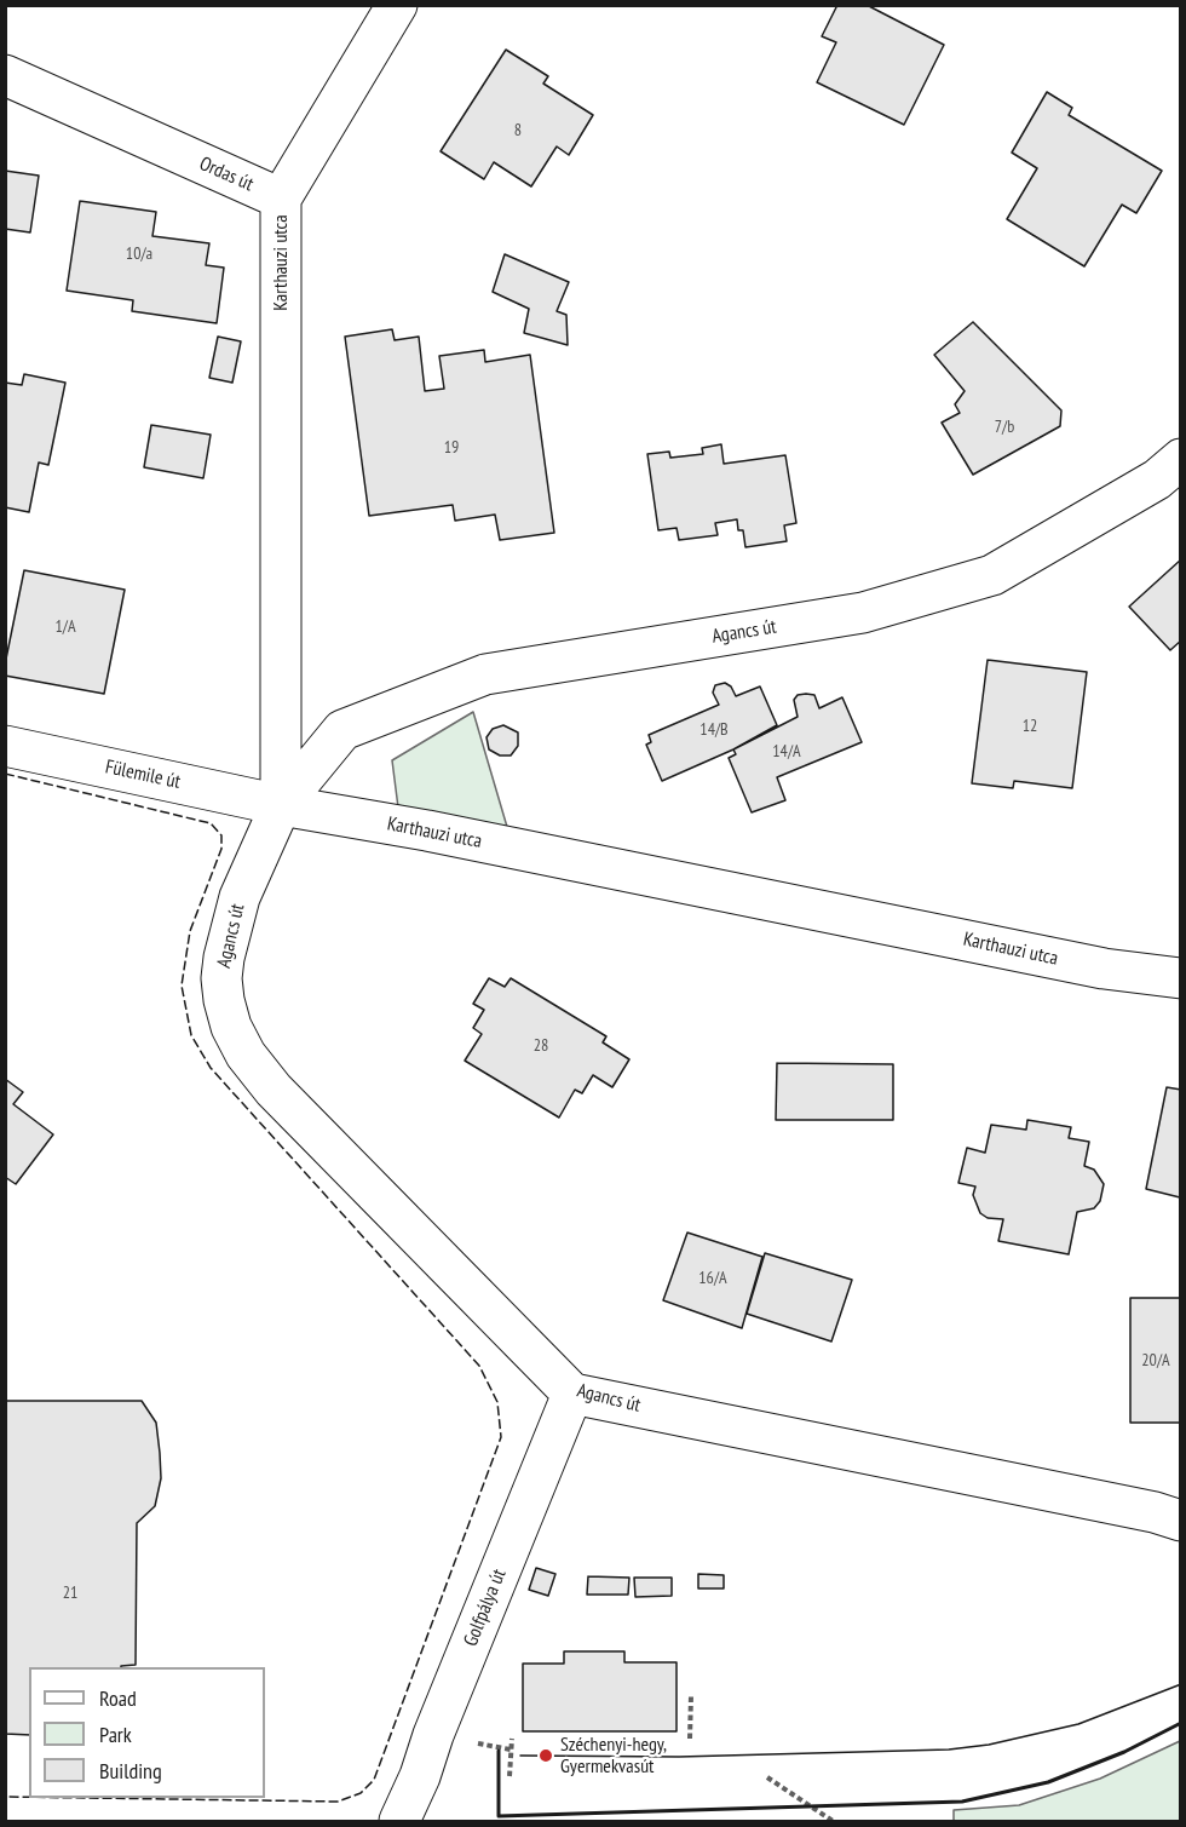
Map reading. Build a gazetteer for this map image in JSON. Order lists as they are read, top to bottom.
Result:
{
  "streets": {
    "street": [
      "Ordas út",
      "Karthauzi utca",
      "Agancs út",
      "Fülemile út",
      "Golfpálya út"
    ]
  },
  "crossings": [
    ["Ordas út", "Karthauzi utca"],
    ["Karthauzi utca", "Agancs út"],
    ["Karthauzi utca", "Fülemile út"],
    ["Agancs út", "Fülemile út"],
    ["Agancs út", "Golfpálya út"]
  ],
  "places": ["Széchenyi-hegy, Gyermekvasút"],
  "house_numbers": [
    "8",
    "10/a",
    "7/b",
    "19",
    "1/A",
    "12",
    "14/B",
    "14/A",
    "28",
    "16/A",
    "20/A",
    "21"
  ],
  "legend": ["Road", "Park", "Building"]
}
